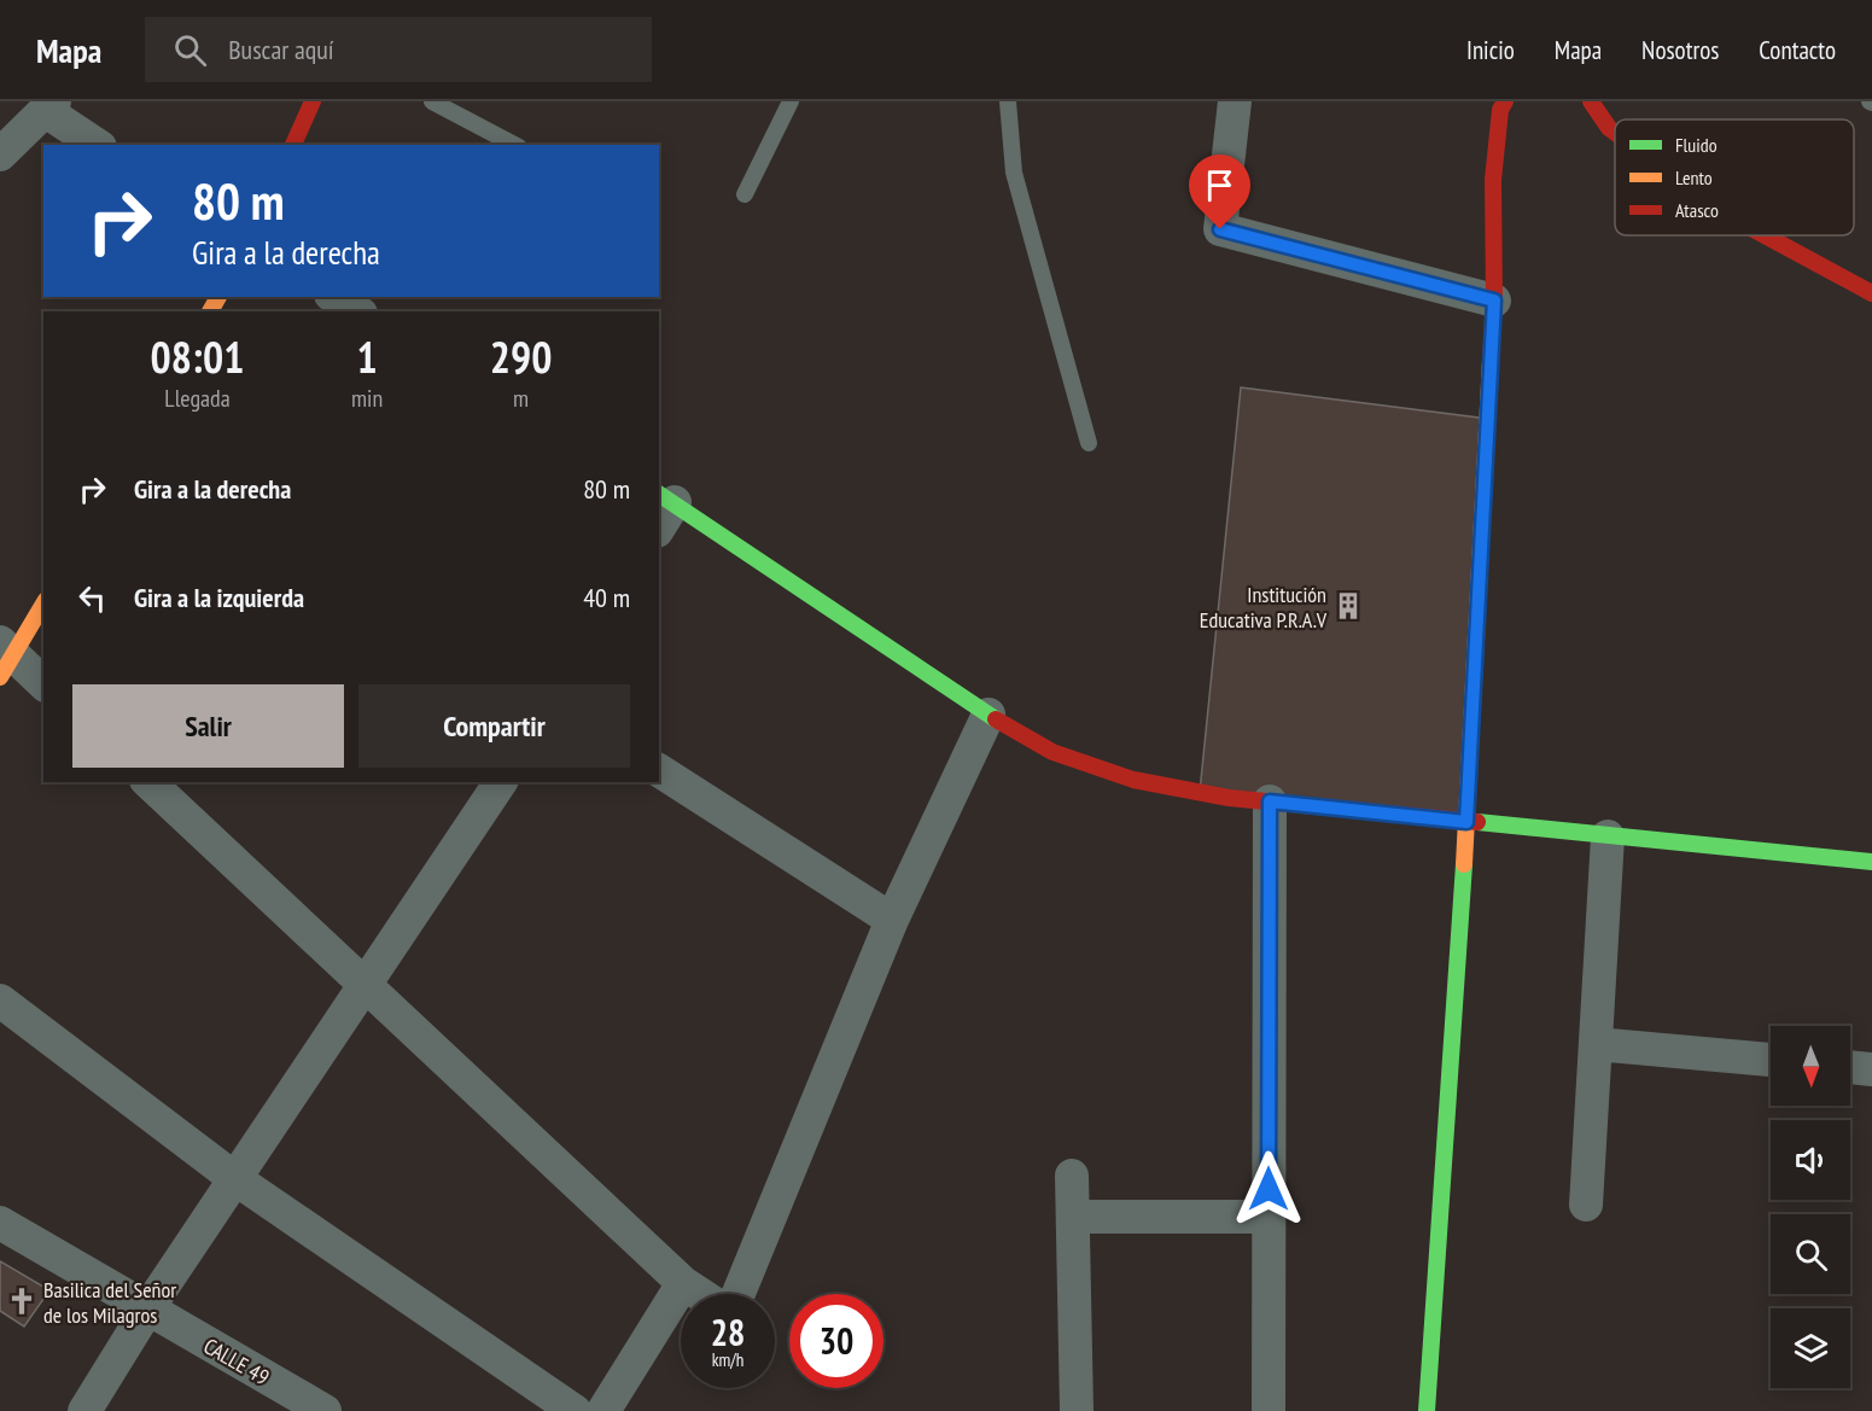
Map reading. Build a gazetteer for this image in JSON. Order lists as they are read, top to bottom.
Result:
{
  "streets": {
    "street": ["CALLE 49"]
  },
  "places": {
    "building": ["Institución Educativa P.R.A.V"],
    "church": ["Basilica del Señor de los Milagros"]
  },
  "legend": ["Fluido", "Lento", "Atasco"],
  "north": "bottom",
  "page": {
    "header": "Mapa",
    "search": "Buscar aquí",
    "nav": [
      "Inicio",
      "Mapa",
      "Nosotros",
      "Contacto"
    ],
    "turn": ["80 m", "Gira a la derecha"],
    "eta": [
      "08:01",
      "Llegada",
      "1",
      "min",
      "290",
      "m"
    ],
    "list": [
      {
        "name": "Gira a la derecha",
        "value": "80 m"
      },
      {
        "name": "Gira a la izquierda",
        "value": "40 m"
      }
    ],
    "buttons": ["Salir", "Compartir"],
    "speed": "28 km/h",
    "limit": "30"
  }
}
